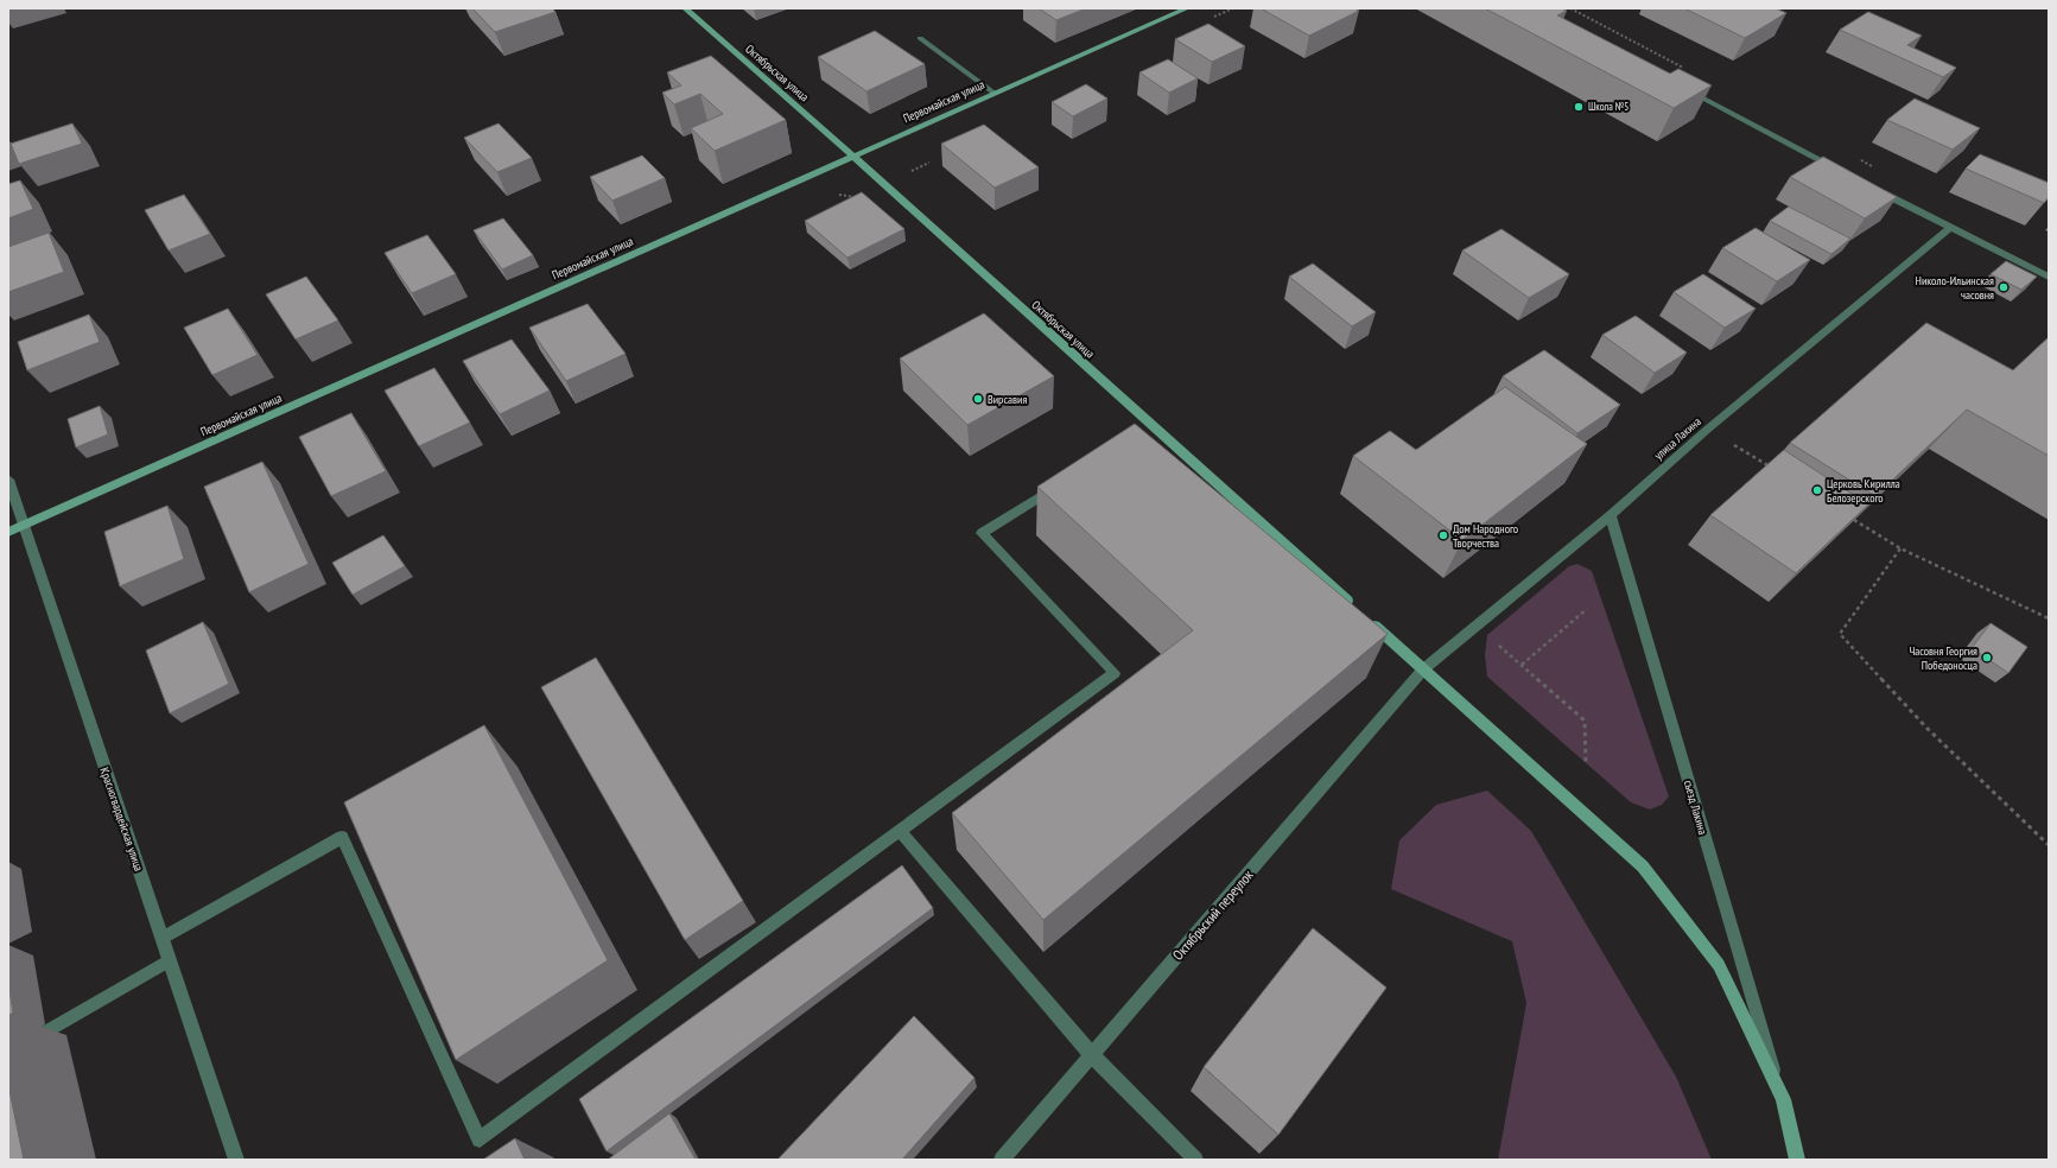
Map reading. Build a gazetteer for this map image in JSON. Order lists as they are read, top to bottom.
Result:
{
  "streets": {
    "street": [
      "Октябрьская улица",
      "Первомайская улица",
      "улица Лакина",
      "съезд Лакина",
      "Красногвардейская улица",
      "Октябрьский переулок"
    ]
  },
  "crossings": [
    ["Октябрьская улица", "Первомайская улица"],
    ["Первомайская улица", "Красногвардейская улица"],
    ["улица Лакина", "съезд Лакина"],
    ["улица Лакина", "Октябрьский переулок"],
    ["съезд Лакина", "Октябрьский переулок"]
  ],
  "places": [
    "Школа №5",
    "Николо-Ильинская часовня",
    "Вирсавия",
    "Церковь Кирилла Белозерского",
    "Дом Народного Творчества",
    "Часовня Георгия Победоносца"
  ]
}
